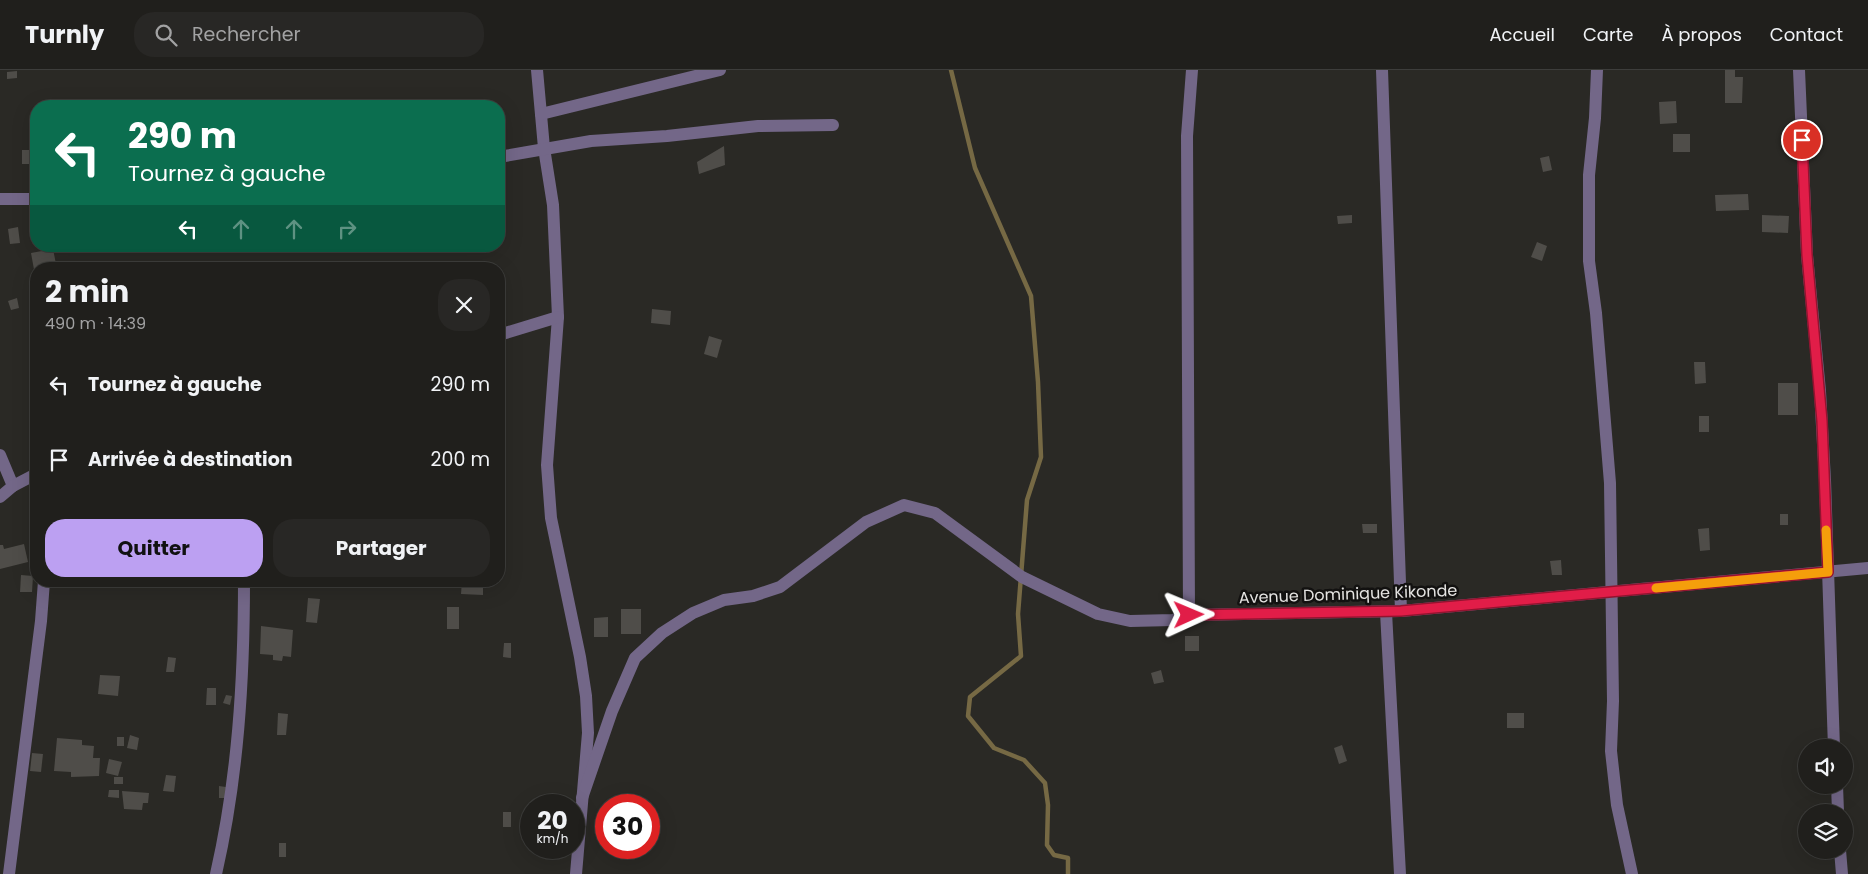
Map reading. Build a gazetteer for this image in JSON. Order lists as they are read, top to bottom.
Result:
{
  "streets": {
    "street": ["Avenue Dominique Kikonde"]
  },
  "page": {
    "header": "Turnly",
    "search": "Rechercher",
    "nav": [
      "Accueil",
      "Carte",
      "À propos",
      "Contact"
    ],
    "turn": ["290 m", "Tournez à gauche"],
    "heading": ["2 min", "490 m · 14:39"],
    "list": [
      {
        "name": "Tournez à gauche",
        "value": "290 m"
      },
      {
        "name": "Arrivée à destination",
        "value": "200 m"
      }
    ],
    "buttons": ["Quitter", "Partager"],
    "speed": "20 km/h",
    "limit": "30"
  }
}
